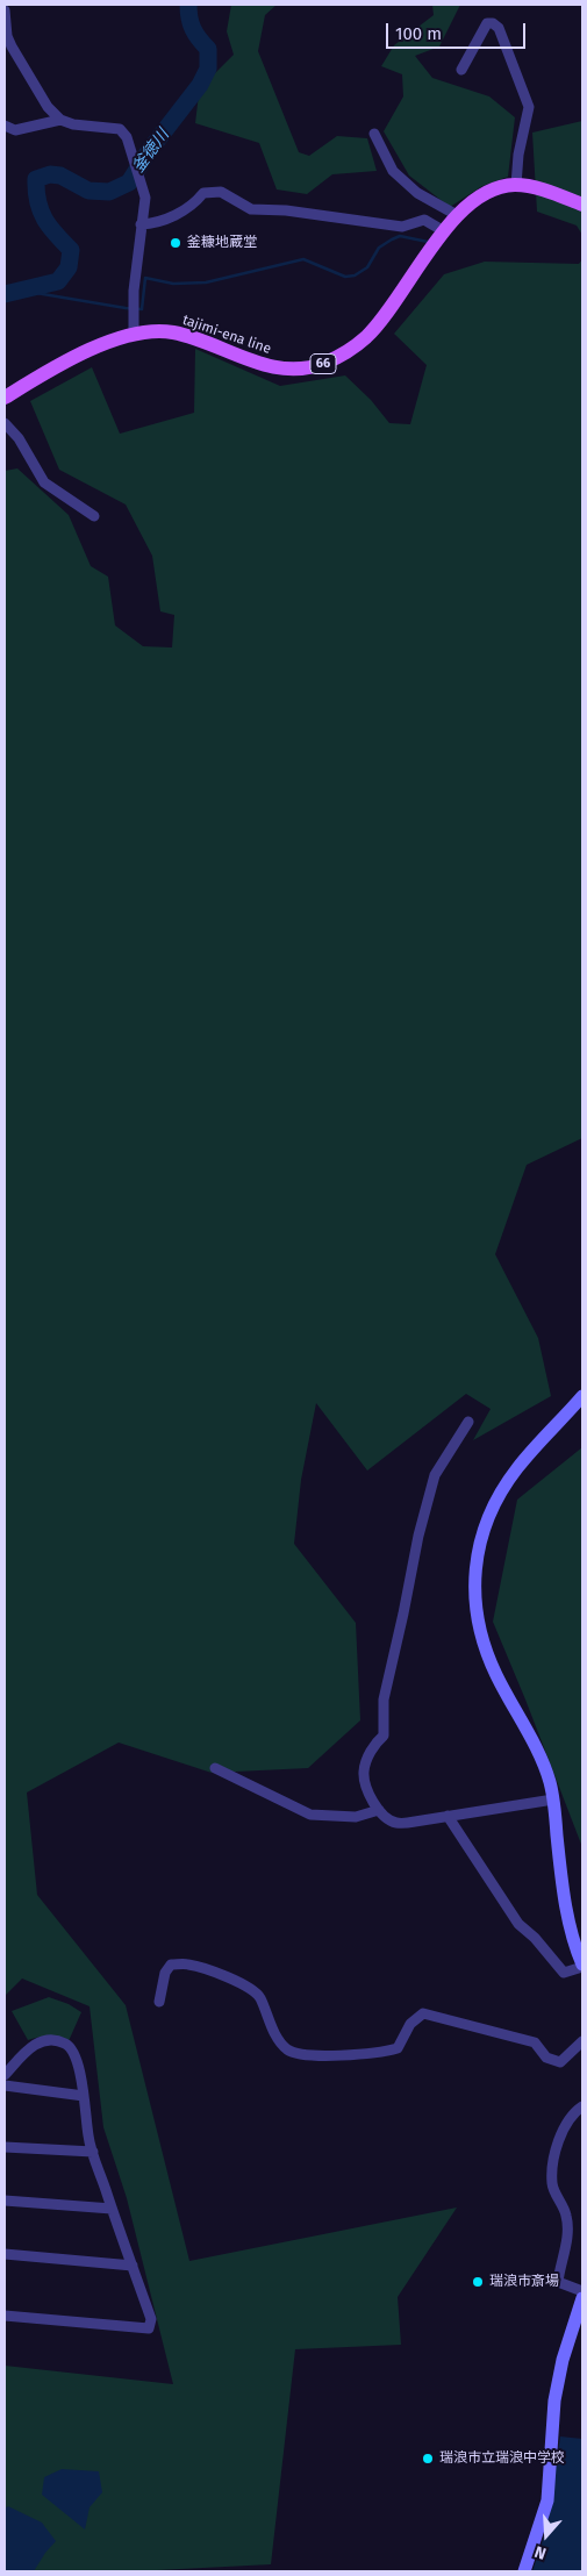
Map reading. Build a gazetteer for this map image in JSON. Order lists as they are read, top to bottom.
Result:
{
  "streets": {
    "main road": ["tajimi-ena line", "66"]
  },
  "water": ["釜徳川"],
  "places": ["釜糠地蔵堂", "瑞浪市斎場", "瑞浪市立瑞浪中学校"],
  "scale_bar": "100 m",
  "north": "bottom"
}
